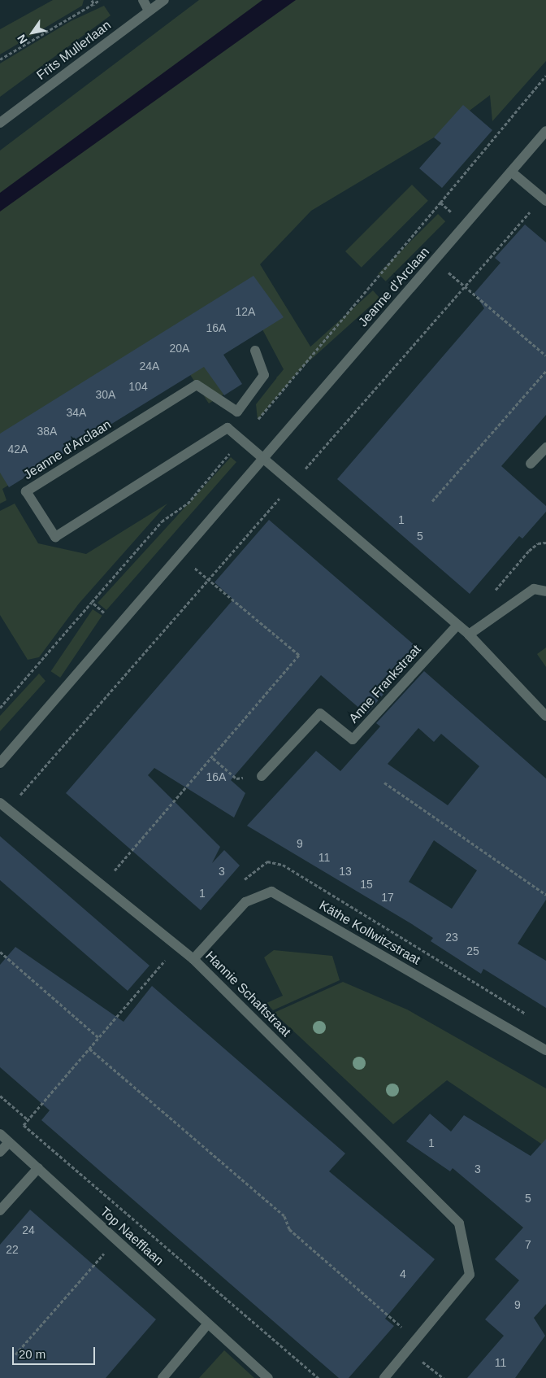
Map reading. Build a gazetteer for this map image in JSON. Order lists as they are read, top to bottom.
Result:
{
  "streets": {
    "street": [
      "Frits Mullerlaan",
      "Jeanne d'Arclaan",
      "Anne Frankstraat",
      "Käthe Kollwitzstraat",
      "Hannie Schaftstraat",
      "Top Naefflaan"
    ]
  },
  "crossings": [
    ["Käthe Kollwitzstraat", "Hannie Schaftstraat"]
  ],
  "house_numbers": [
    "12A",
    "16A",
    "20A",
    "24A",
    "104",
    "30A",
    "34A",
    "38A",
    "42A",
    "1",
    "5",
    "16A",
    "9",
    "11",
    "3",
    "13",
    "15",
    "1",
    "17",
    "23",
    "25",
    "1",
    "3",
    "5",
    "24",
    "7",
    "22",
    "4",
    "9",
    "11"
  ],
  "scale_bar": "20 m",
  "north": "bottom left"
}
